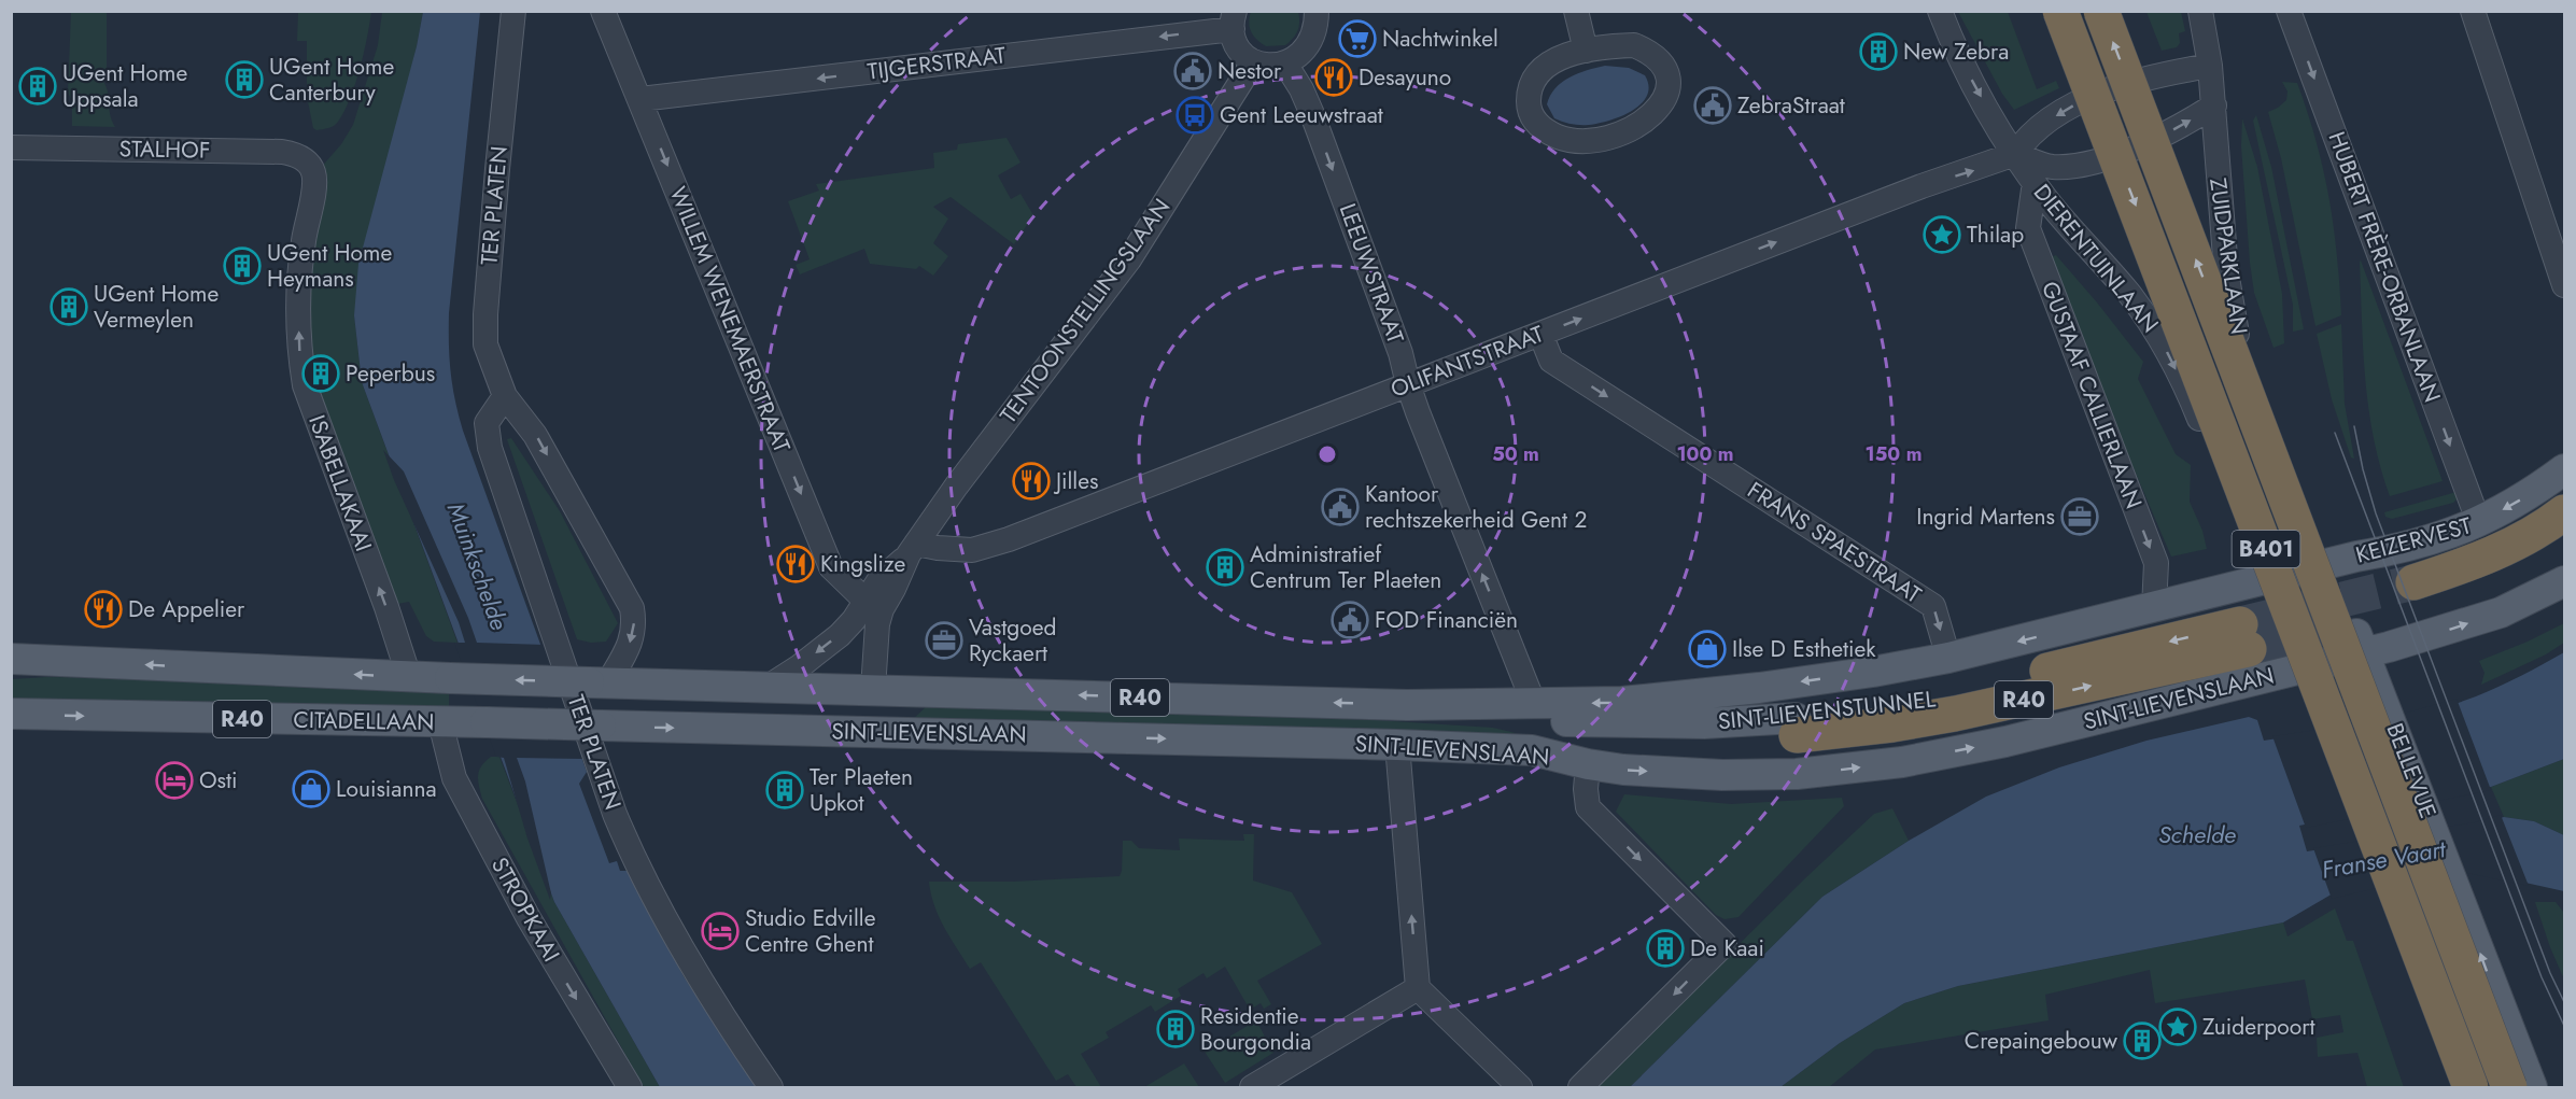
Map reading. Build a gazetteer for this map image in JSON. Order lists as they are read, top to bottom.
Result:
{
  "streets": {
    "highway": ["B401", "R40", "SINT-LIEVENSTUNNEL"],
    "main road": [
      "KEIZERVEST",
      "SINT-LIEVENSLAAN",
      "CITADELLAAN",
      "BELLEVUE"
    ],
    "street": [
      "TIJGERSTRAAT",
      "STALHOF",
      "TER PLATEN",
      "ZUIDPARKLAAN",
      "DIERENTUINLAAN",
      "HUBERT FRÈRE-ORBANLAAN",
      "LEEUWSTRAAT",
      "TENTOONSTELLINGSLAAN",
      "WILLEM WENEMAERSTRAAT",
      "OLIFANTSTRAAT",
      "GUSTAAF CALLIERLAAN",
      "ISABELLAKAAI",
      "FRANS SPAESTRAAT",
      "STROPKAAI"
    ]
  },
  "crossings": [
    ["TIJGERSTRAAT", "WILLEM WENEMAERSTRAAT"],
    ["STALHOF", "ISABELLAKAAI"],
    ["TER PLATEN", "SINT-LIEVENSLAAN"],
    ["TER PLATEN", "CITADELLAAN"],
    ["ZUIDPARKLAAN", "KEIZERVEST"],
    ["ZUIDPARKLAAN", "SINT-LIEVENSLAAN"],
    ["ZUIDPARKLAAN", "BELLEVUE"],
    ["DIERENTUINLAAN", "OLIFANTSTRAAT"],
    ["DIERENTUINLAAN", "GUSTAAF CALLIERLAAN"],
    ["DIERENTUINLAAN", "SINT-LIEVENSLAAN"],
    ["HUBERT FRÈRE-ORBANLAAN", "KEIZERVEST"],
    ["LEEUWSTRAAT", "OLIFANTSTRAAT"],
    ["LEEUWSTRAAT", "SINT-LIEVENSLAAN"],
    ["TENTOONSTELLINGSLAAN", "WILLEM WENEMAERSTRAAT"],
    ["TENTOONSTELLINGSLAAN", "OLIFANTSTRAAT"],
    ["TENTOONSTELLINGSLAAN", "SINT-LIEVENSLAAN"],
    ["OLIFANTSTRAAT", "FRANS SPAESTRAAT"],
    ["GUSTAAF CALLIERLAAN", "SINT-LIEVENSLAAN"],
    ["ISABELLAKAAI", "CITADELLAAN"],
    ["KEIZERVEST", "SINT-LIEVENSLAAN"],
    ["KEIZERVEST", "BELLEVUE"],
    ["FRANS SPAESTRAAT", "SINT-LIEVENSLAAN"],
    ["R40", "SINT-LIEVENSLAAN"],
    ["R40", "BELLEVUE"],
    ["SINT-LIEVENSLAAN", "SINT-LIEVENSTUNNEL"],
    ["SINT-LIEVENSLAAN", "CITADELLAAN"],
    ["SINT-LIEVENSLAAN", "BELLEVUE"],
    ["CITADELLAAN", "STROPKAAI"]
  ],
  "one_way": [
    "TIJGERSTRAAT",
    "DIERENTUINLAAN",
    "WILLEM WENEMAERSTRAAT",
    "OLIFANTSTRAAT",
    "GUSTAAF CALLIERLAAN",
    "ISABELLAKAAI",
    "FRANS SPAESTRAAT",
    "STROPKAAI"
  ],
  "water": ["Muinkschelde", "Schelde", "Franse Vaart"],
  "places": {
    "supermarket": ["Nachtwinkel"],
    "building": [
      "New Zebra",
      "UGent Home Canterbury",
      "UGent Home Uppsala",
      "UGent Home Heymans",
      "UGent Home Vermeylen",
      "Peperbus",
      "Administratief Centrum Ter Plaeten",
      "Ter Plaeten Upkot",
      "De Kaai",
      "Residentie Bourgondia",
      "Crepaingebouw"
    ],
    "public building": [
      "Nestor",
      "ZebraStraat",
      "Kantoor rechtszekerheid Gent 2",
      "FOD Financiën"
    ],
    "restaurant": [
      "Desayuno",
      "Jilles",
      "Kingslize",
      "De Appelier"
    ],
    "bus stop": ["Gent Leeuwstraat"],
    "place": ["Thilap", "Zuiderpoort"],
    "office": ["Ingrid Martens", "Vastgoed Ryckaert"],
    "shop": ["Ilse D Esthetiek", "Louisianna"],
    "hotel": ["Osti", "Studio Edville Centre Ghent"]
  },
  "rings": ["50 m", "100 m", "150 m"]
}
